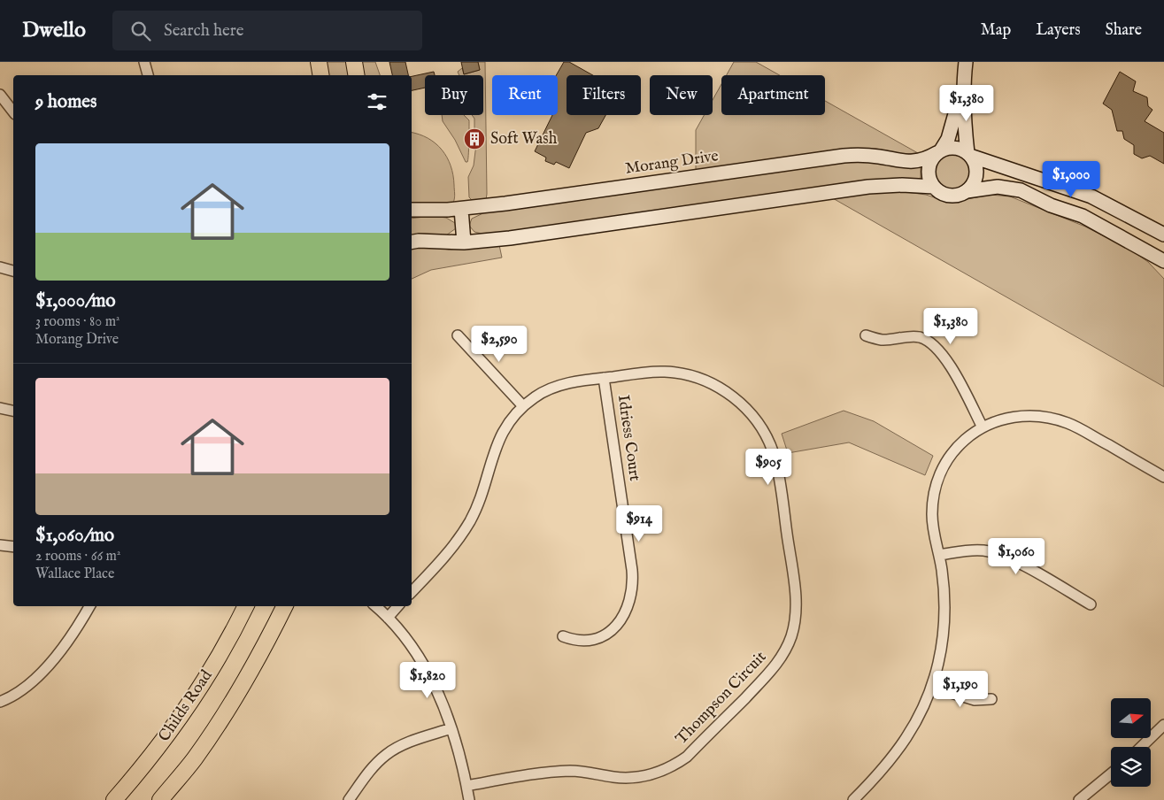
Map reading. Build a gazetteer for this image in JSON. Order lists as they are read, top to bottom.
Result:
{
  "streets": {
    "main road": ["Morang Drive", "Childs Road"],
    "street": ["Idriess Court", "Thompson Circuit"]
  },
  "crossings": [
    ["Idriess Court", "Thompson Circuit"]
  ],
  "places": {
    "building": ["Soft Wash"]
  },
  "north": "right",
  "page": {
    "header": "Dwello",
    "search": "Search here",
    "nav": ["Map", "Layers", "Share"],
    "chip": [
      "Buy",
      "Rent",
      "Filters",
      "New",
      "Apartment"
    ],
    "heading": "9 homes",
    "price": [
      "$1,380",
      "$1,000",
      "$1,380",
      "$2,590",
      "$905",
      "$914",
      "$1,060",
      "$1,820",
      "$1,190"
    ],
    "list": [
      {
        "name": "$1,000/mo",
        "note": "3 rooms · 80 m² · Morang Drive"
      },
      {
        "name": "$1,060/mo",
        "note": "2 rooms · 66 m² · Wallace Place"
      }
    ]
  }
}
